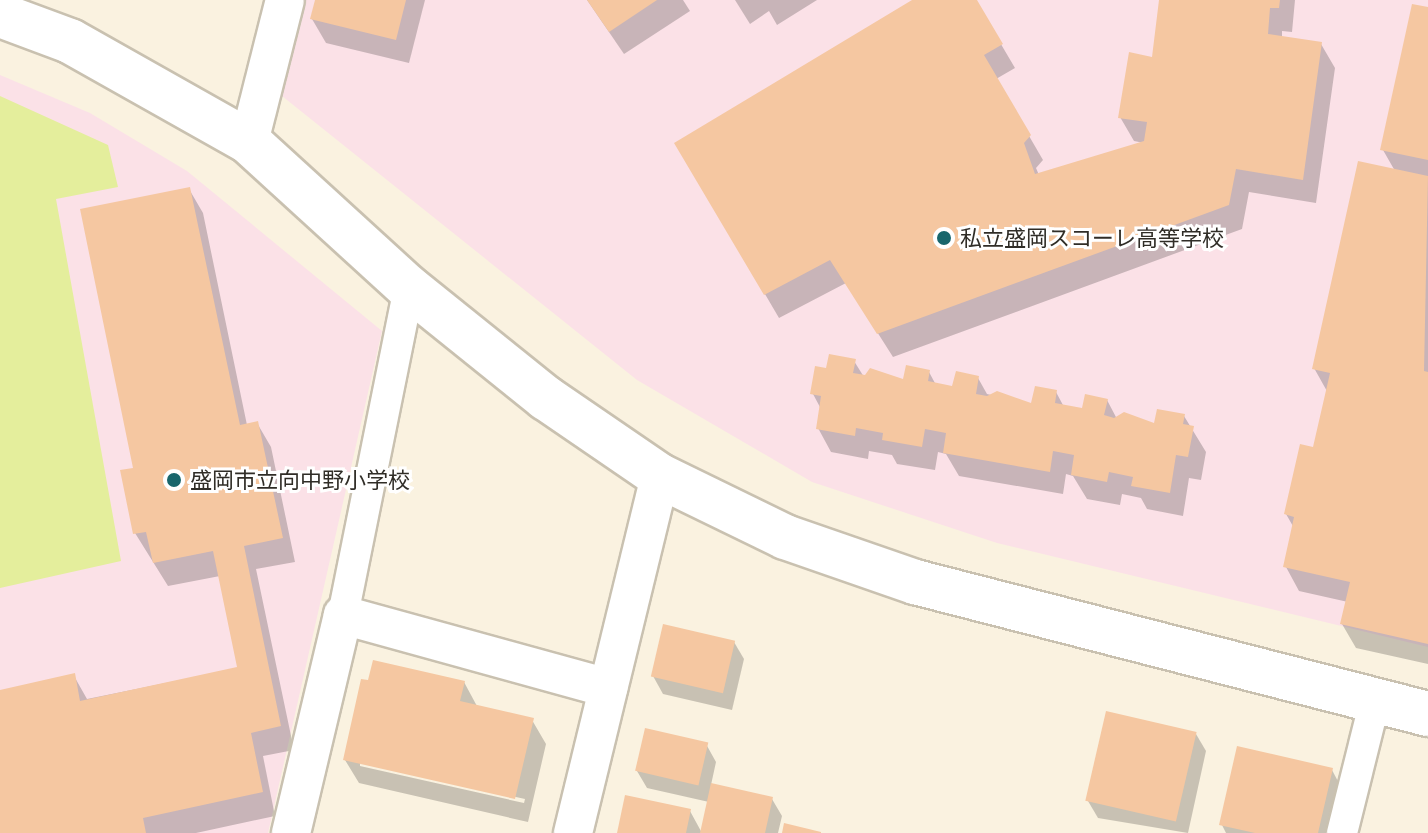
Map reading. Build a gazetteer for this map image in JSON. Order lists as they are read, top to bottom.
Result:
{
  "places": ["私立盛岡スコーレ高等学校", "盛岡市立向中野小学校"]
}
